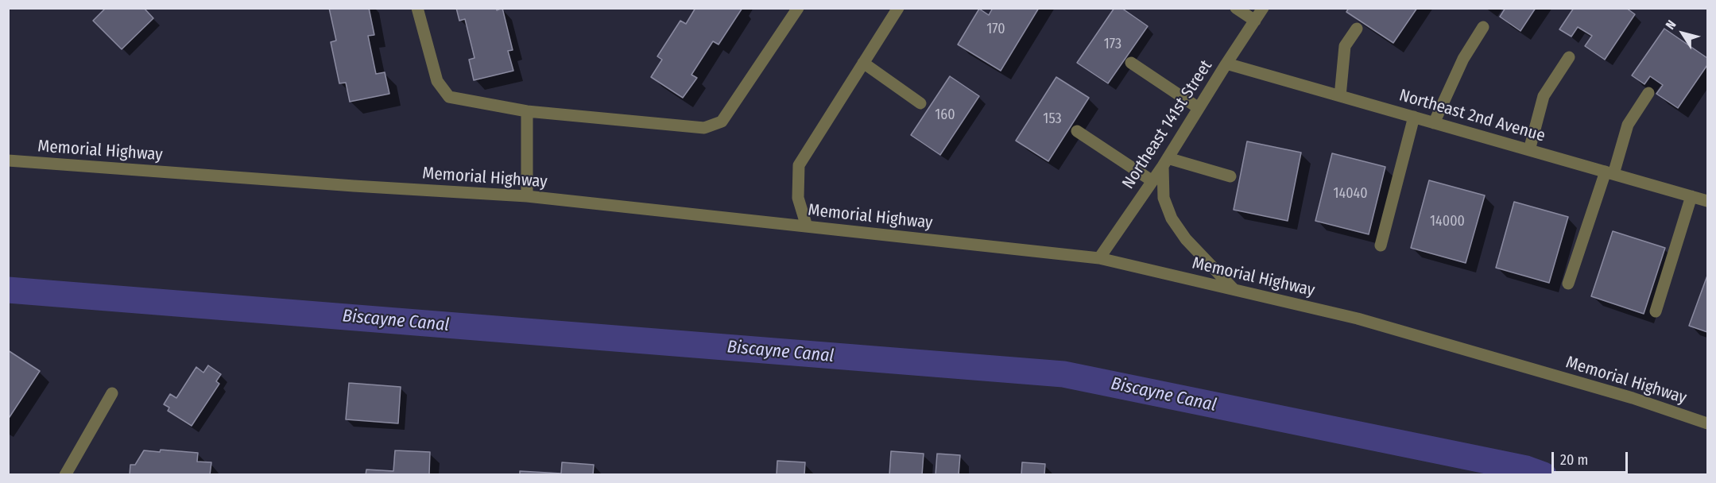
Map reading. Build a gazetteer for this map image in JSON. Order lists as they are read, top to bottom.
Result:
{
  "streets": {
    "street": ["Northeast 2nd Avenue", "Northeast 141st Street", "Memorial Highway"]
  },
  "crossings": [
    ["Northeast 2nd Avenue", "Northeast 141st Street"],
    ["Northeast 141st Street", "Memorial Highway"]
  ],
  "water": ["Biscayne Canal"],
  "house_numbers": [
    "170",
    "173",
    "160",
    "153",
    "14040",
    "14000"
  ],
  "scale_bar": "20 m",
  "north": "top left"
}
